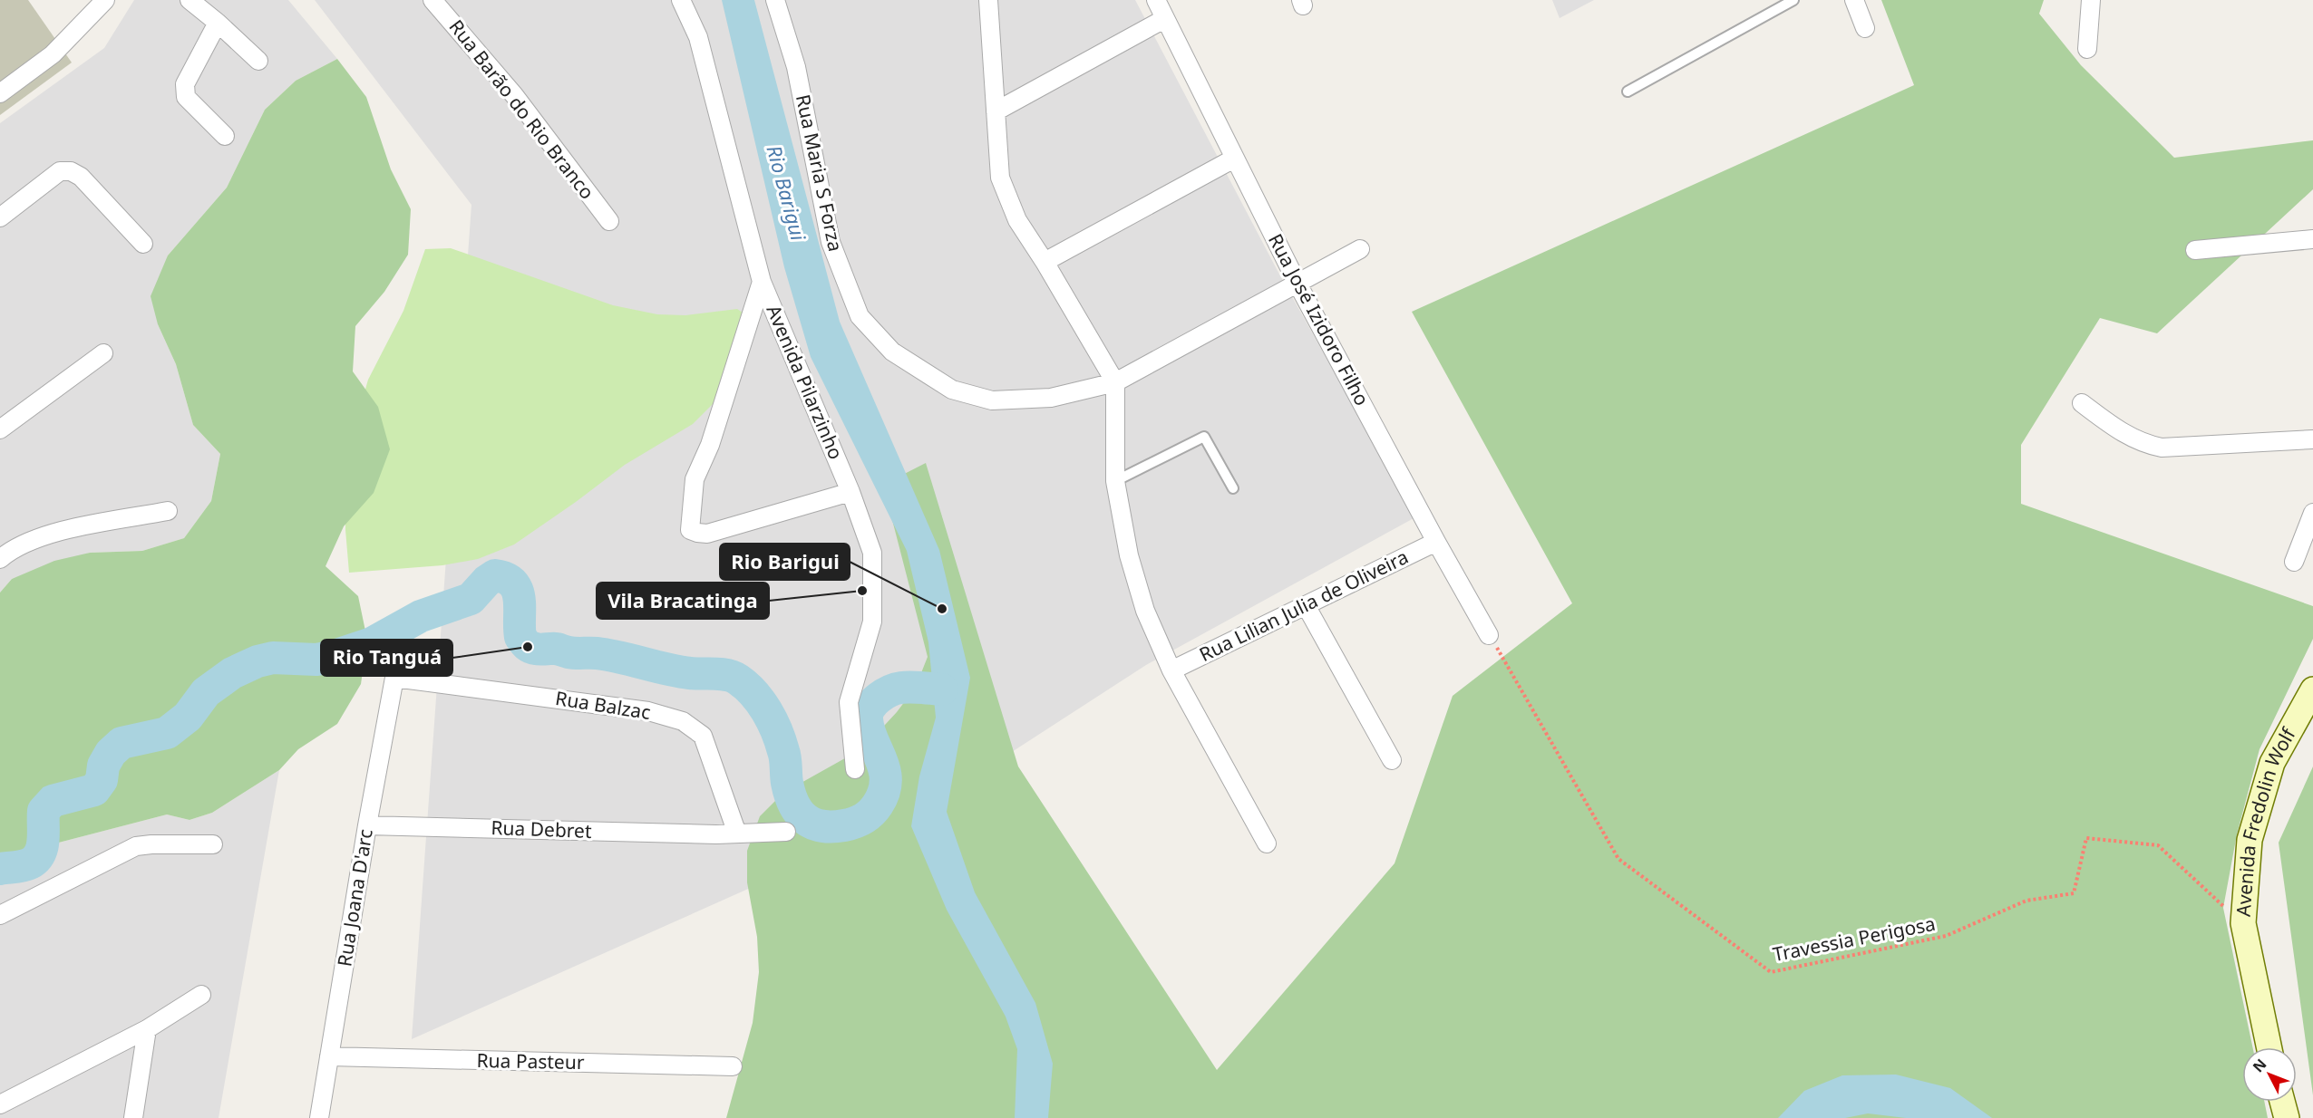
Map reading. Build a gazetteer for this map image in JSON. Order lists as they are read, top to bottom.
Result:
{
  "streets": {
    "main road": ["Avenida Fredolin Wolf"],
    "street": [
      "Rua Barão do Rio Branco",
      "Rua Maria S Forza",
      "Rua José Izidoro Filho",
      "Avenida Pilarzinho",
      "Rua Lilian Julia de Oliveira",
      "Rua Balzac",
      "Rua Debret",
      "Rua Joana D'arc",
      "Rua Pasteur"
    ],
    "path": ["Travessia Perigosa"]
  },
  "crossings": [
    ["Rua Maria S Forza", "Rua José Izidoro Filho"],
    ["Rua José Izidoro Filho", "Rua Lilian Julia de Oliveira"],
    ["Rua José Izidoro Filho", "Travessia Perigosa"],
    ["Rua Balzac", "Rua Debret"],
    ["Rua Balzac", "Rua Joana D'arc"],
    ["Avenida Fredolin Wolf", "Travessia Perigosa"],
    ["Rua Debret", "Rua Joana D'arc"],
    ["Rua Joana D'arc", "Rua Pasteur"]
  ],
  "water": ["Rio Barigui"],
  "places": ["Vila Bracatinga", "Rio Barigui", "Rio Tanguá"],
  "north": "top left"
}
